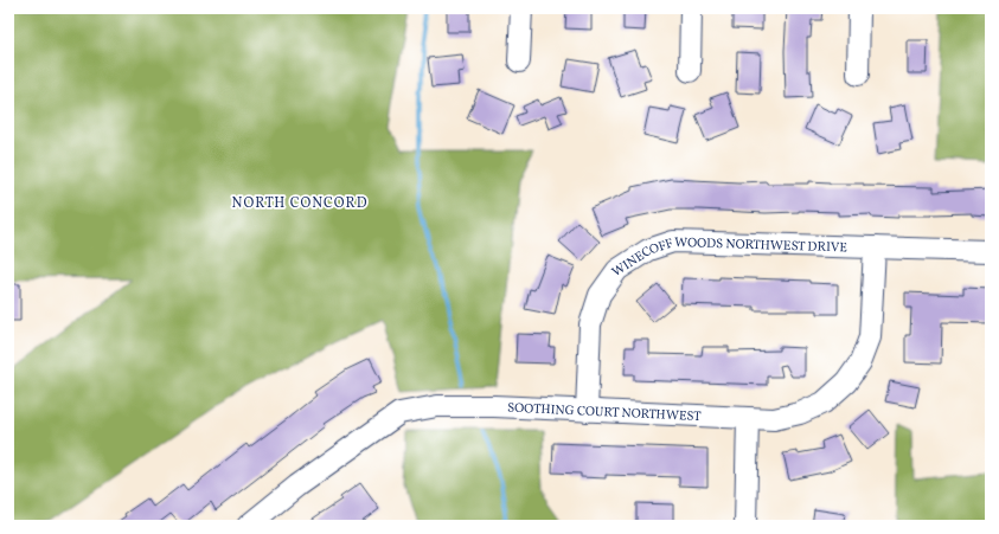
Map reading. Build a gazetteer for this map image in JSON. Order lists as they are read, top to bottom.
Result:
{
  "streets": {
    "street": ["WINECOFF WOODS NORTHWEST DRIVE", "SOOTHING COURT NORTHWEST"]
  },
  "crossings": [
    ["WINECOFF WOODS NORTHWEST DRIVE", "SOOTHING COURT NORTHWEST"]
  ],
  "districts": ["NORTH CONCORD"]
}
